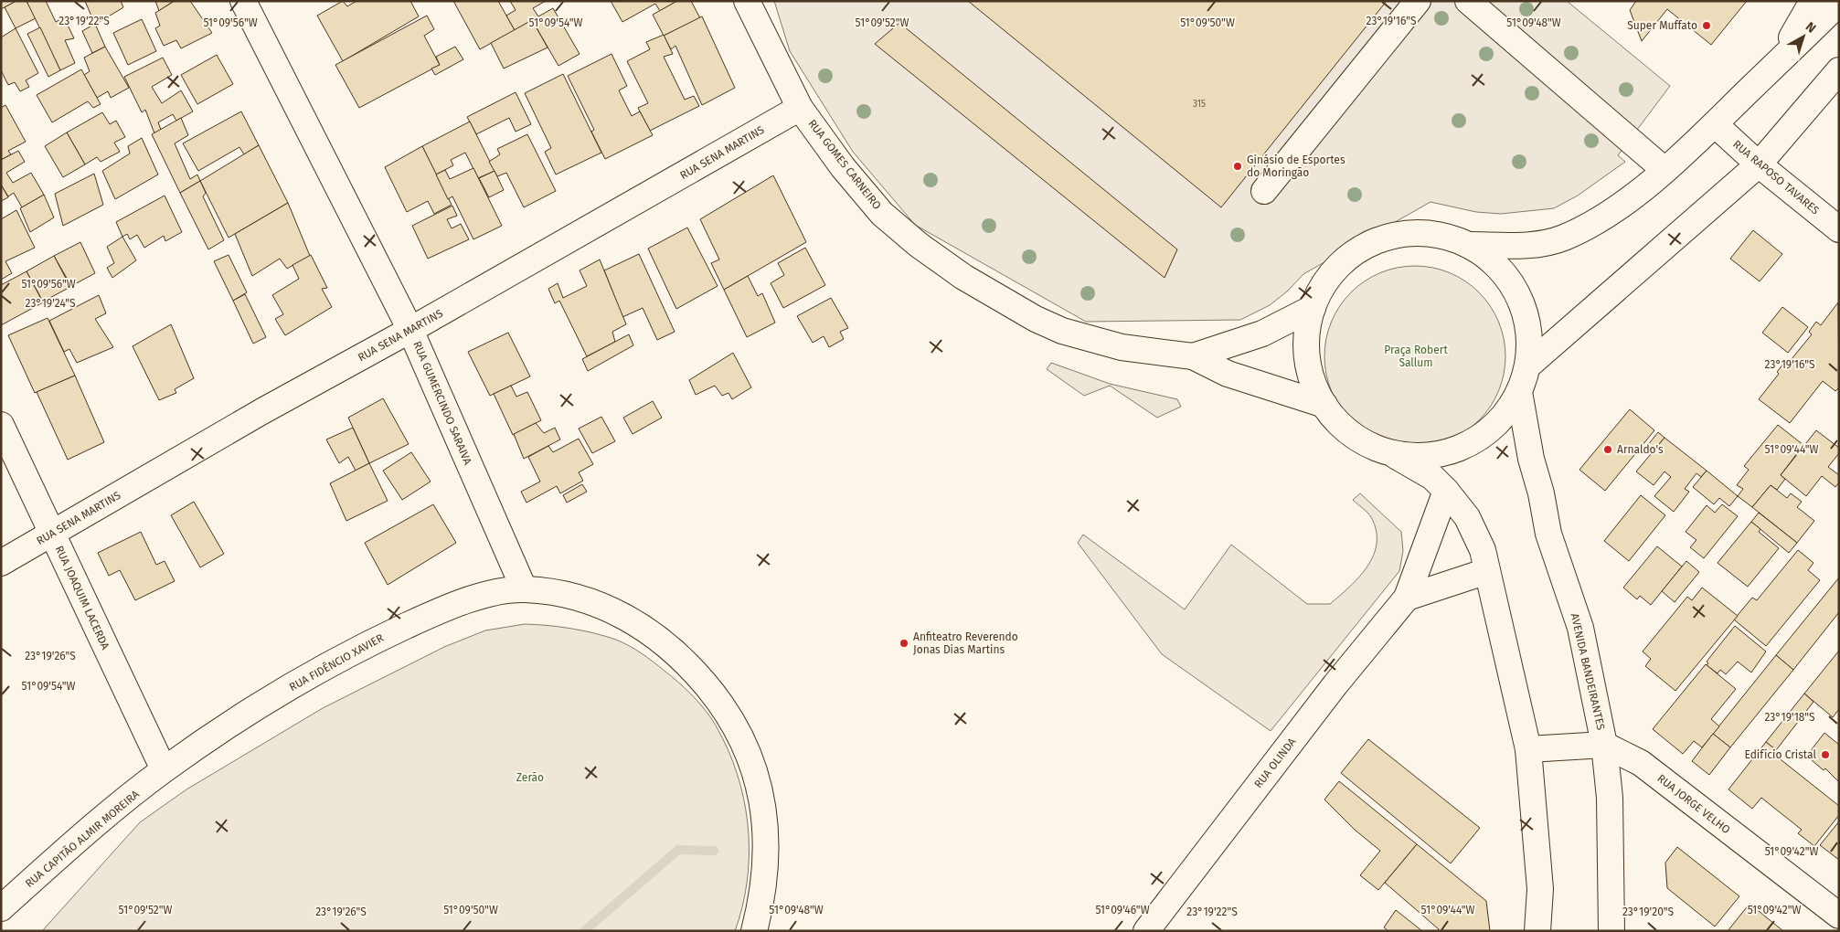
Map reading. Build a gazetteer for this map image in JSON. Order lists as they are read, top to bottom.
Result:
{
  "streets": {
    "street": [
      "RUA SENA MARTINS",
      "RUA GOMES CARNEIRO",
      "RUA RAPOSO TAVARES",
      "RUA GUMERCINDO SARAIVA",
      "RUA JOAQUIM LACERDA",
      "RUA FIDÊNCIO XAVIER",
      "AVENIDA BANDEIRANTES",
      "RUA OLINDA",
      "RUA JORGE VELHO",
      "RUA CAPITÃO ALMIR MOREIRA"
    ]
  },
  "crossings": [
    ["RUA SENA MARTINS", "RUA GOMES CARNEIRO"],
    ["RUA SENA MARTINS", "RUA GUMERCINDO SARAIVA"],
    ["RUA SENA MARTINS", "RUA JOAQUIM LACERDA"],
    ["RUA GUMERCINDO SARAIVA", "RUA FIDÊNCIO XAVIER"],
    ["RUA JOAQUIM LACERDA", "RUA FIDÊNCIO XAVIER"],
    ["RUA JOAQUIM LACERDA", "RUA CAPITÃO ALMIR MOREIRA"],
    ["RUA FIDÊNCIO XAVIER", "RUA CAPITÃO ALMIR MOREIRA"],
    ["AVENIDA BANDEIRANTES", "RUA JORGE VELHO"]
  ],
  "parks": ["Praça Robert Sallum", "Zerão"],
  "places": [
    "Super Muffato",
    "Ginásio de Esportes do Moringão",
    "Arnaldo's",
    "Anfiteatro Reverendo Jonas Dias Martins",
    "Edifício Cristal"
  ],
  "house_numbers": ["315"],
  "north": "top right",
  "coordinates": [
    "23°19'22\"S",
    "23°19'16\"S",
    "51°09'56\"W",
    "51°09'54\"W",
    "51°09'52\"W",
    "51°09'50\"W",
    "51°09'48\"W",
    "23°19'24\"S",
    "51°09'44\"W",
    "23°19'26\"S",
    "23°19'18\"S",
    "51°09'42\"W",
    "51°09'46\"W",
    "23°19'20\"S"
  ]
}
